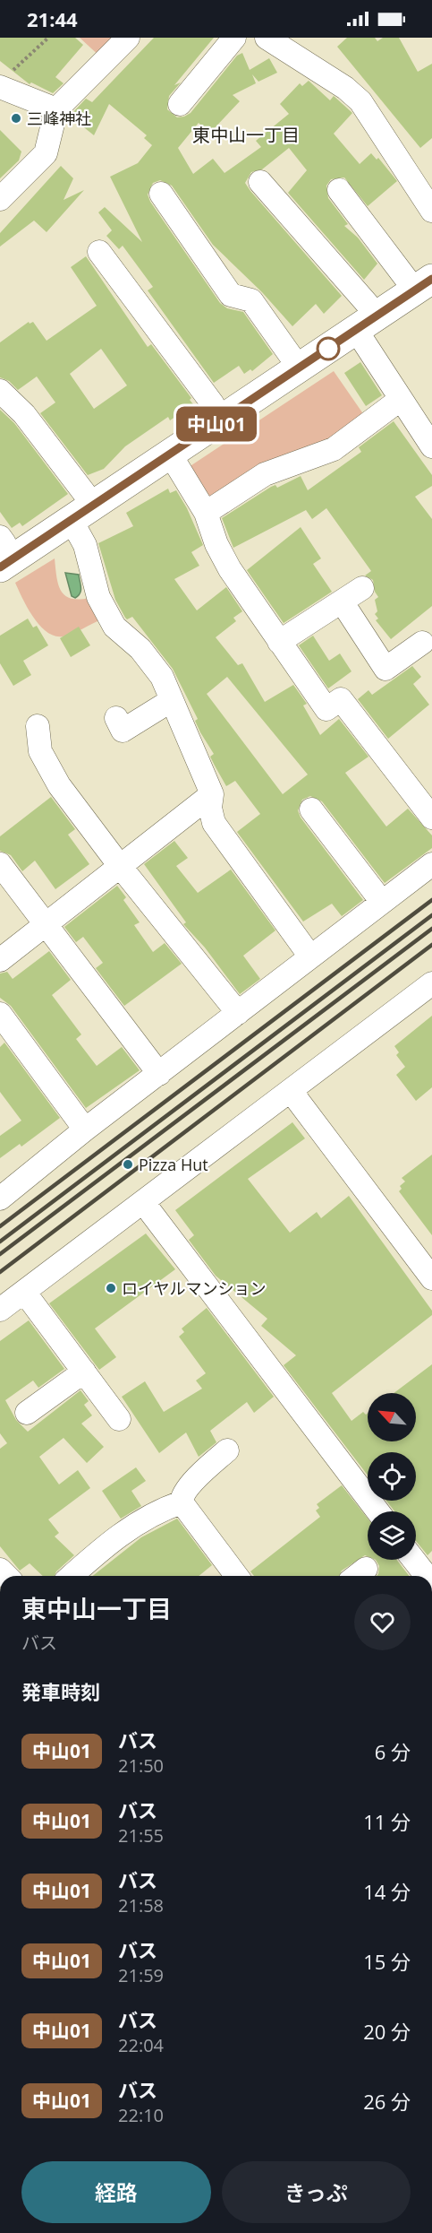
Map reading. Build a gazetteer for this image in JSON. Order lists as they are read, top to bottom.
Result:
{
  "districts": ["東中山一丁目"],
  "places": ["三峰神社", "Pizza Hut", "ロイヤルマンション"],
  "lines": ["bus line 中山01"],
  "north": "top left",
  "page": {
    "status": "21:44",
    "on_map": "中山01",
    "heading": [
      ["東中山一丁目", "バス"],
      "発車時刻"
    ],
    "list": [
      {
        "mark": "中山01",
        "name": "バス",
        "note": "21:50",
        "value": "6 分"
      },
      {
        "mark": "中山01",
        "name": "バス",
        "note": "21:55",
        "value": "11 分"
      },
      {
        "mark": "中山01",
        "name": "バス",
        "note": "21:58",
        "value": "14 分"
      },
      {
        "mark": "中山01",
        "name": "バス",
        "note": "21:59",
        "value": "15 分"
      },
      {
        "mark": "中山01",
        "name": "バス",
        "note": "22:04",
        "value": "20 分"
      },
      {
        "mark": "中山01",
        "name": "バス",
        "note": "22:10",
        "value": "26 分"
      }
    ],
    "buttons": ["経路", "きっぷ"]
  }
}
